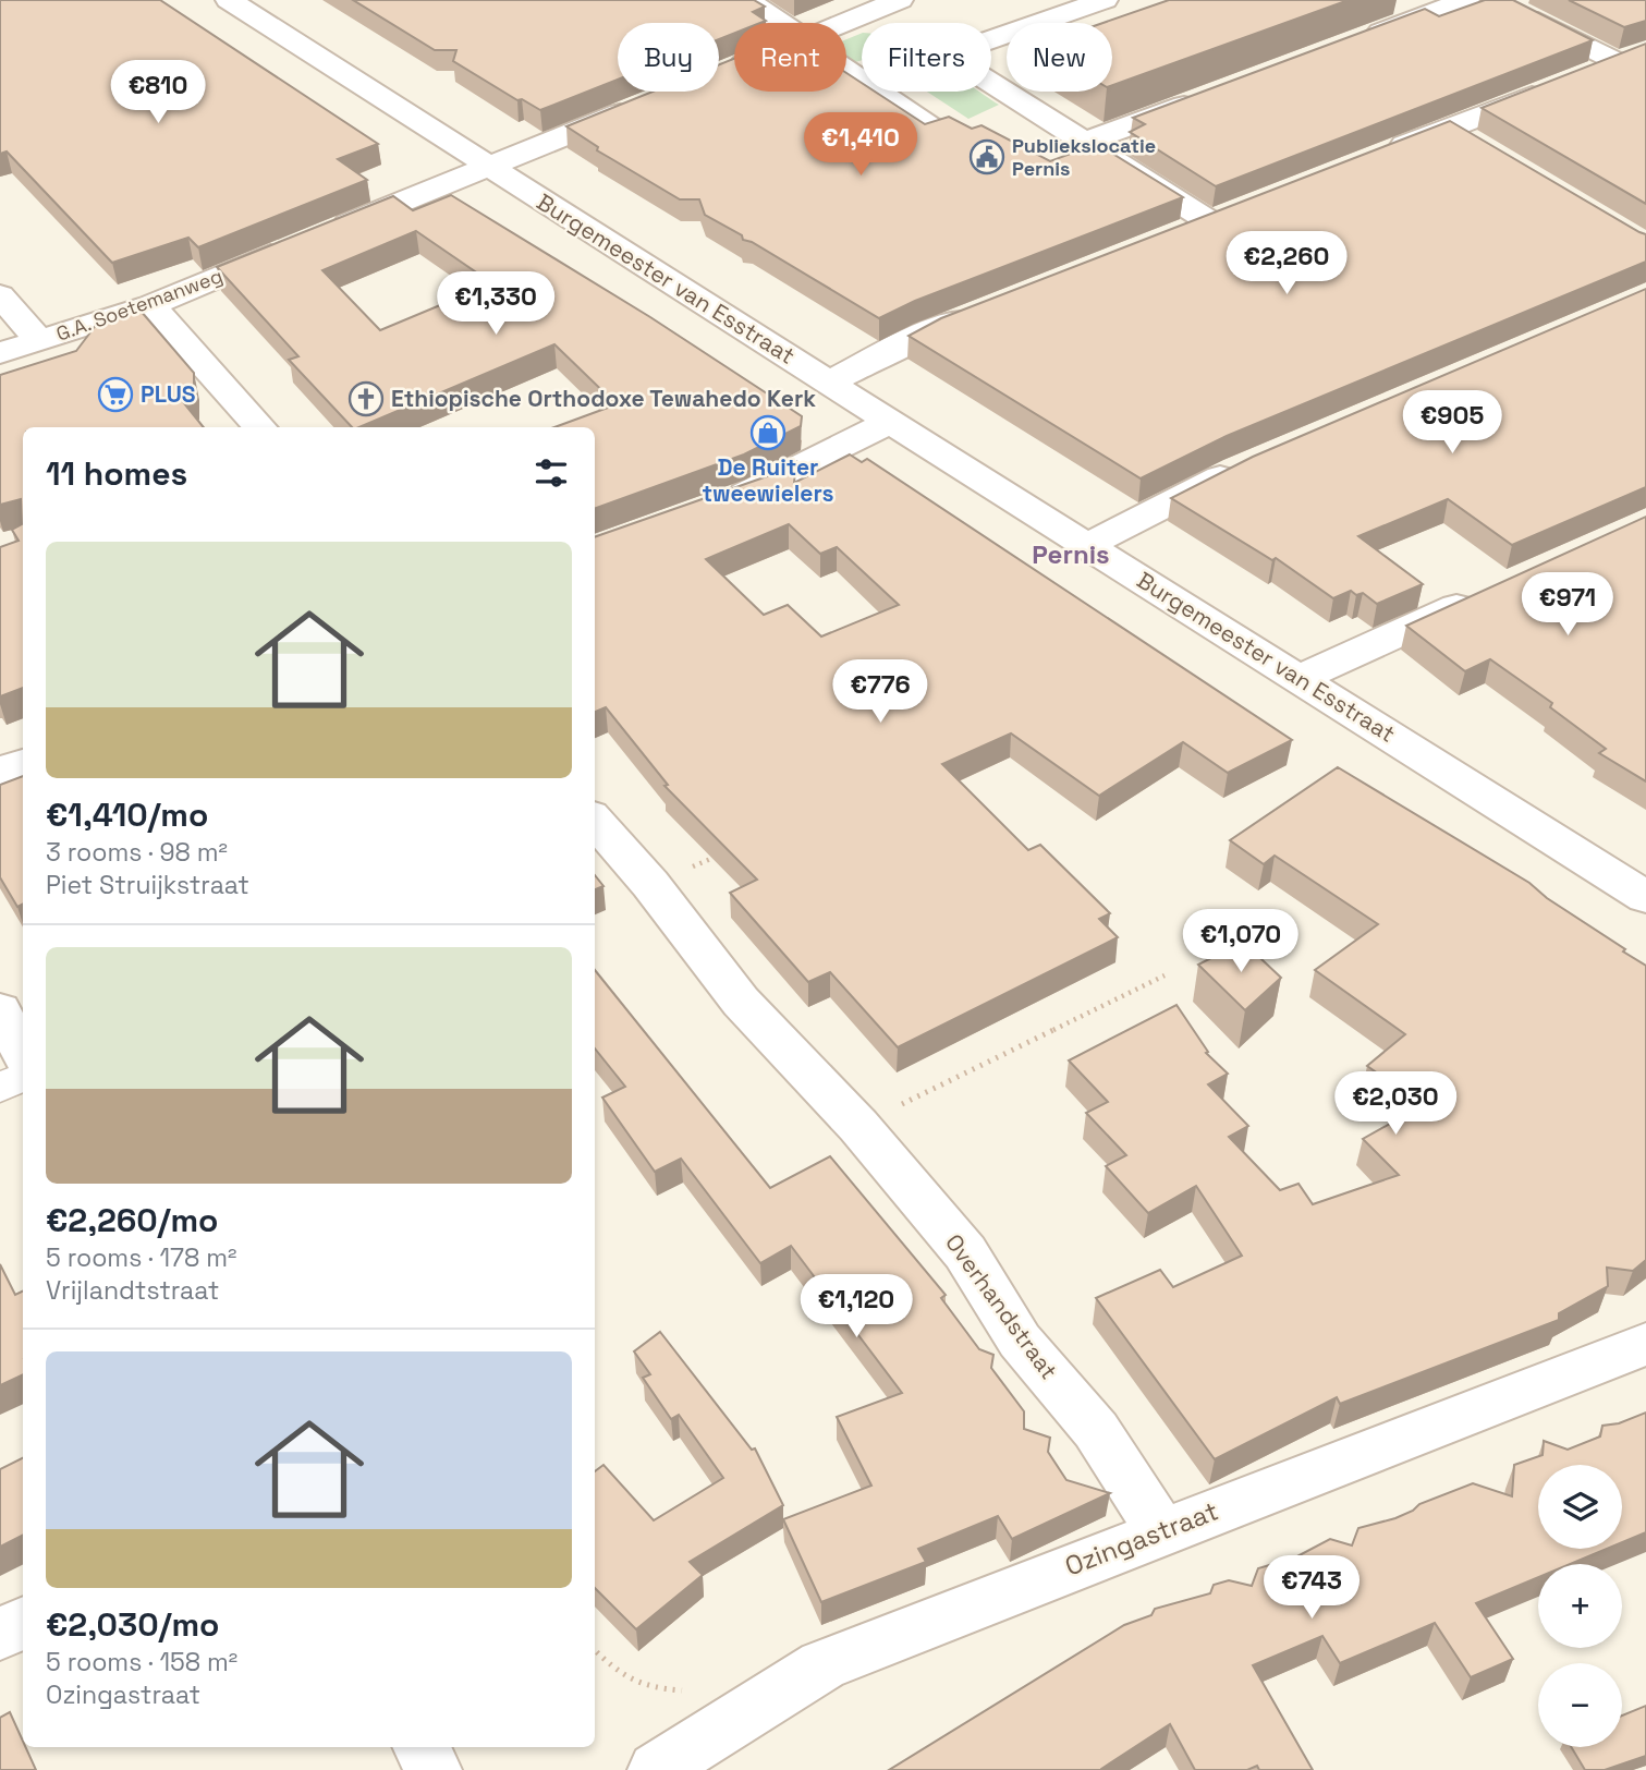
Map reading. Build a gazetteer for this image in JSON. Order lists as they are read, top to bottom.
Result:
{
  "streets": {
    "street": [
      "Burgemeester van Esstraat",
      "G.A. Soetemanweg",
      "Overhandstraat",
      "Ozingastraat"
    ]
  },
  "crossings": [
    ["Burgemeester van Esstraat", "G.A. Soetemanweg"],
    ["Overhandstraat", "Ozingastraat"]
  ],
  "districts": ["Pernis"],
  "places": {
    "public building": ["Publiekslocatie Pernis"],
    "supermarket": ["PLUS"],
    "church": ["Ethiopische Orthodoxe Tewahedo Kerk"],
    "shop": ["De Ruiter tweewielers"]
  },
  "page": {
    "chip": [
      "Buy",
      "Rent",
      "Filters",
      "New"
    ],
    "price": [
      "€810",
      "€1,410",
      "€2,260",
      "€1,330",
      "€905",
      "€971",
      "€776",
      "€1,070",
      "€2,030",
      "€1,120",
      "€743"
    ],
    "heading": "11 homes",
    "list": [
      {
        "name": "€1,410/mo",
        "note": "3 rooms · 98 m² · Piet Struijkstraat"
      },
      {
        "name": "€2,260/mo",
        "note": "5 rooms · 178 m² · Vrijlandtstraat"
      },
      {
        "name": "€2,030/mo",
        "note": "5 rooms · 158 m² · Ozingastraat"
      }
    ],
    "map_buttons": ["+", "−"]
  }
}
